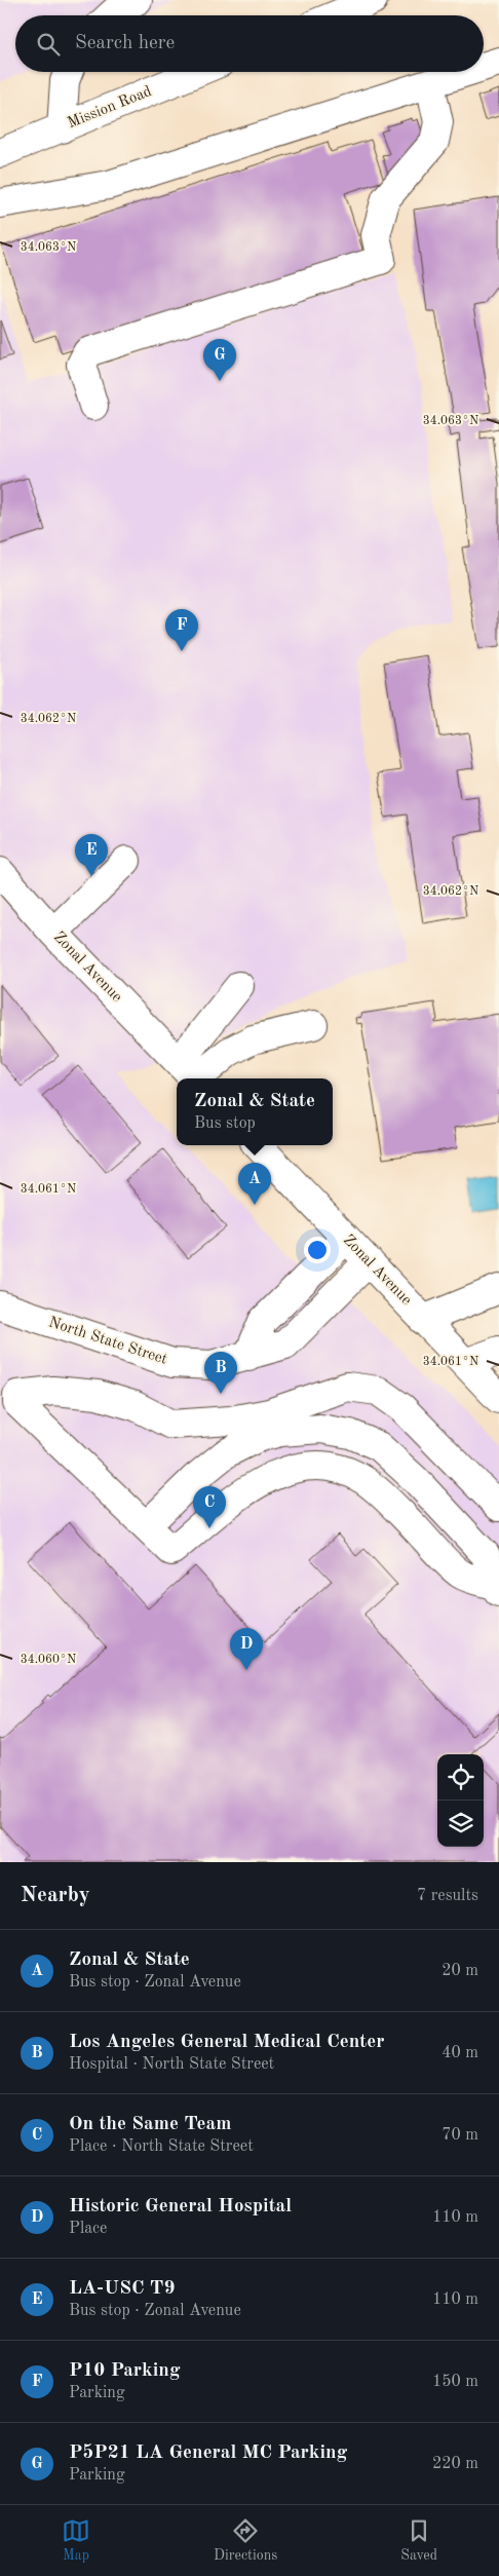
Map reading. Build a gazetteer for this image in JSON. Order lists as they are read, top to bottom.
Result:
{
  "streets": {
    "street": ["Mission Road", "Zonal Avenue", "North State Street"]
  },
  "crossings": [
    ["Zonal Avenue", "North State Street"]
  ],
  "page": {
    "search": "Search here",
    "pins": [
      "G",
      "F",
      "E",
      "A",
      "B",
      "C",
      "D"
    ],
    "popup": ["Zonal & State", "Bus stop"],
    "heading": ["Nearby", "7 results"],
    "list": [
      {
        "mark": "A",
        "name": "Zonal & State",
        "note": "Bus stop · Zonal Avenue",
        "value": "20 m"
      },
      {
        "mark": "B",
        "name": "Los Angeles General Medical Center",
        "note": "Hospital · North State Street",
        "value": "40 m"
      },
      {
        "mark": "C",
        "name": "On the Same Team",
        "note": "Place · North State Street",
        "value": "70 m"
      },
      {
        "mark": "D",
        "name": "Historic General Hospital",
        "note": "Place",
        "value": "110 m"
      },
      {
        "mark": "E",
        "name": "LA-USC T9",
        "note": "Bus stop · Zonal Avenue",
        "value": "110 m"
      },
      {
        "mark": "F",
        "name": "P10 Parking",
        "note": "Parking",
        "value": "150 m"
      },
      {
        "mark": "G",
        "name": "P5P21 LA General MC Parking",
        "note": "Parking",
        "value": "220 m"
      }
    ],
    "nav": ["Map", "Directions", "Saved"]
  },
  "coordinates": [
    "34.063°N",
    "34.062°N",
    "34.061°N",
    "34.060°N"
  ]
}
